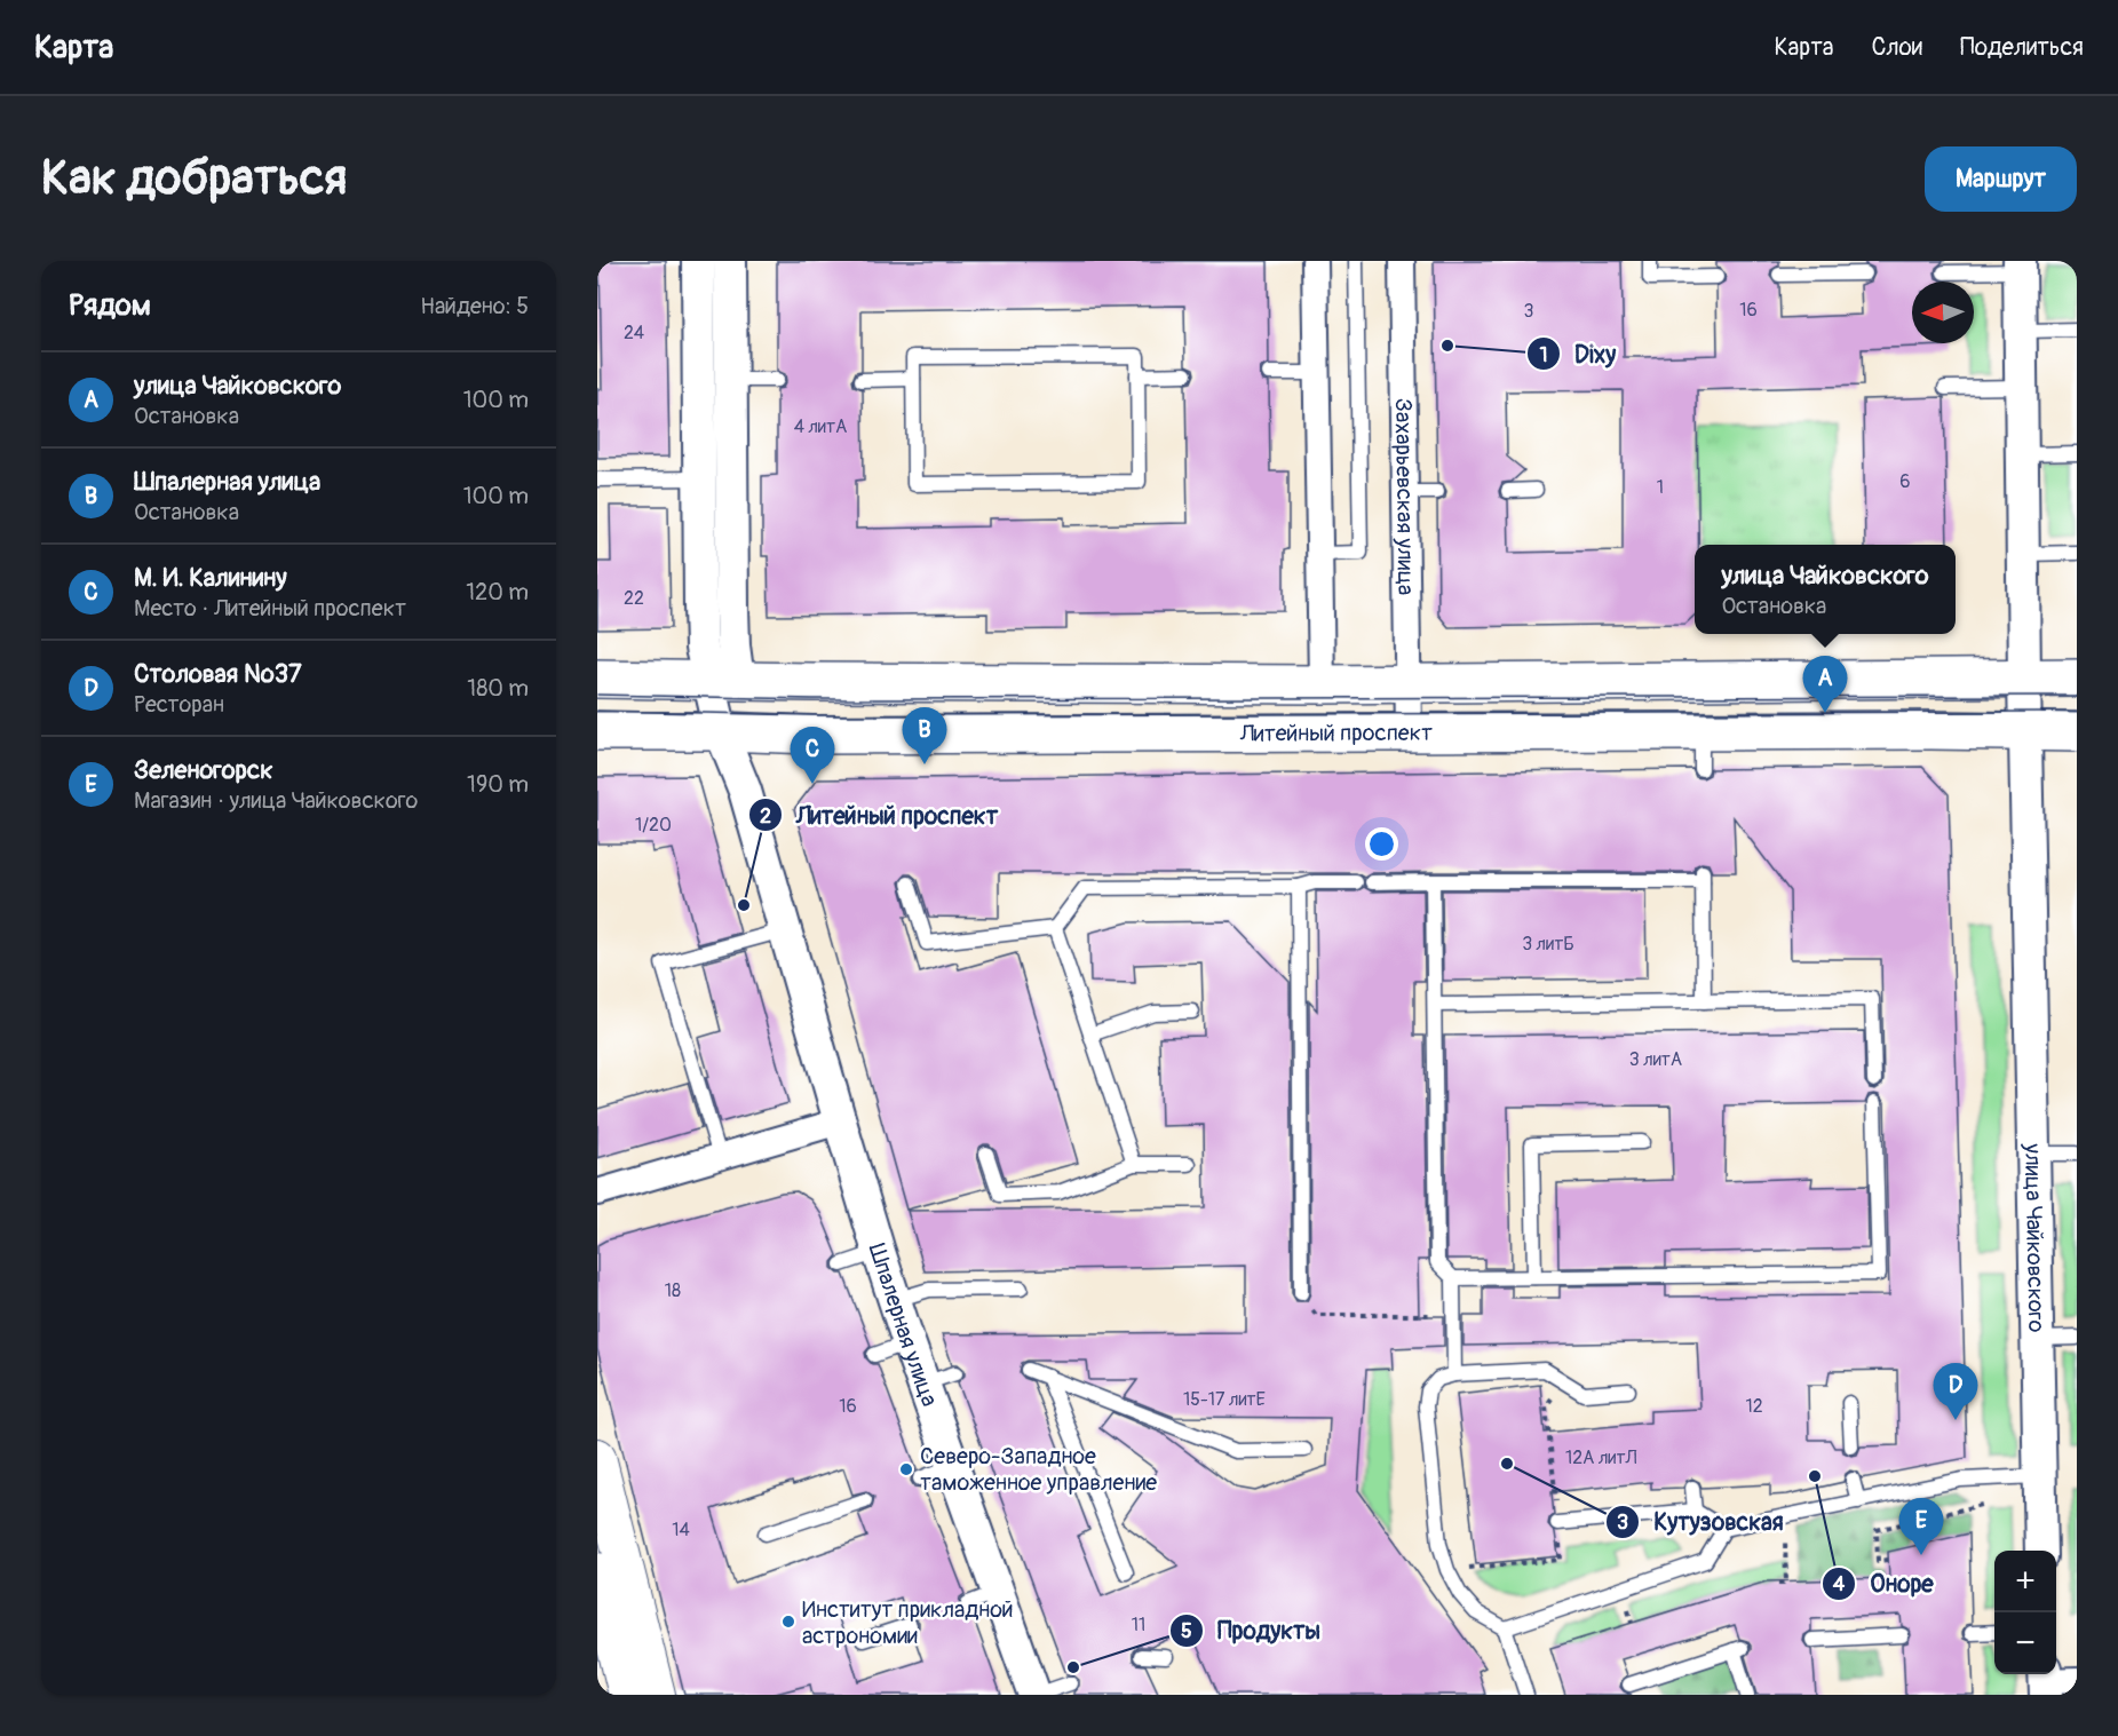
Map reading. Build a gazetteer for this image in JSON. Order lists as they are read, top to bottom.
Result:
{
  "streets": {
    "main road": ["Литейный проспект"],
    "street": ["Захарьевская улица", "улица Чайковского", "Шпалерная улица"]
  },
  "crossings": [
    ["Захарьевская улица", "Литейный проспект"],
    ["Литейный проспект", "улица Чайковского"],
    ["Литейный проспект", "Шпалерная улица"]
  ],
  "places": [
    "Dixy",
    "Литейный проспект",
    "Кутузовская",
    "Северо-Западное таможенное управление",
    "Оноре",
    "Институт прикладной астрономии",
    "Продукты"
  ],
  "house_numbers": [
    "16",
    "3",
    "24",
    "4 литА",
    "6",
    "1",
    "22",
    "1/20",
    "3 литБ",
    "3 литА",
    "18",
    "15-17 литЕ",
    "16",
    "12",
    "12А литЛ",
    "14",
    "11"
  ],
  "north": "left",
  "page": {
    "header": "Карта",
    "nav": ["Карта", "Слои", "Поделиться"],
    "buttons": "Маршрут",
    "title": "Как добраться",
    "heading": ["Рядом", "Найдено: 5"],
    "list": [
      {
        "mark": "A",
        "name": "улица Чайковского",
        "note": "Остановка",
        "value": "100 m"
      },
      {
        "mark": "B",
        "name": "Шпалерная улица",
        "note": "Остановка",
        "value": "100 m"
      },
      {
        "mark": "C",
        "name": "М. И. Калинину",
        "note": "Место · Литейный проспект",
        "value": "120 m"
      },
      {
        "mark": "D",
        "name": "Столовая №37",
        "note": "Ресторан",
        "value": "180 m"
      },
      {
        "mark": "E",
        "name": "Зеленогорск",
        "note": "Магазин · улица Чайковского",
        "value": "190 m"
      }
    ],
    "popup": ["улица Чайковского", "Остановка"],
    "pins": [
      "A",
      "B",
      "C",
      "D",
      "E"
    ],
    "map_buttons": ["+", "−"]
  }
}
